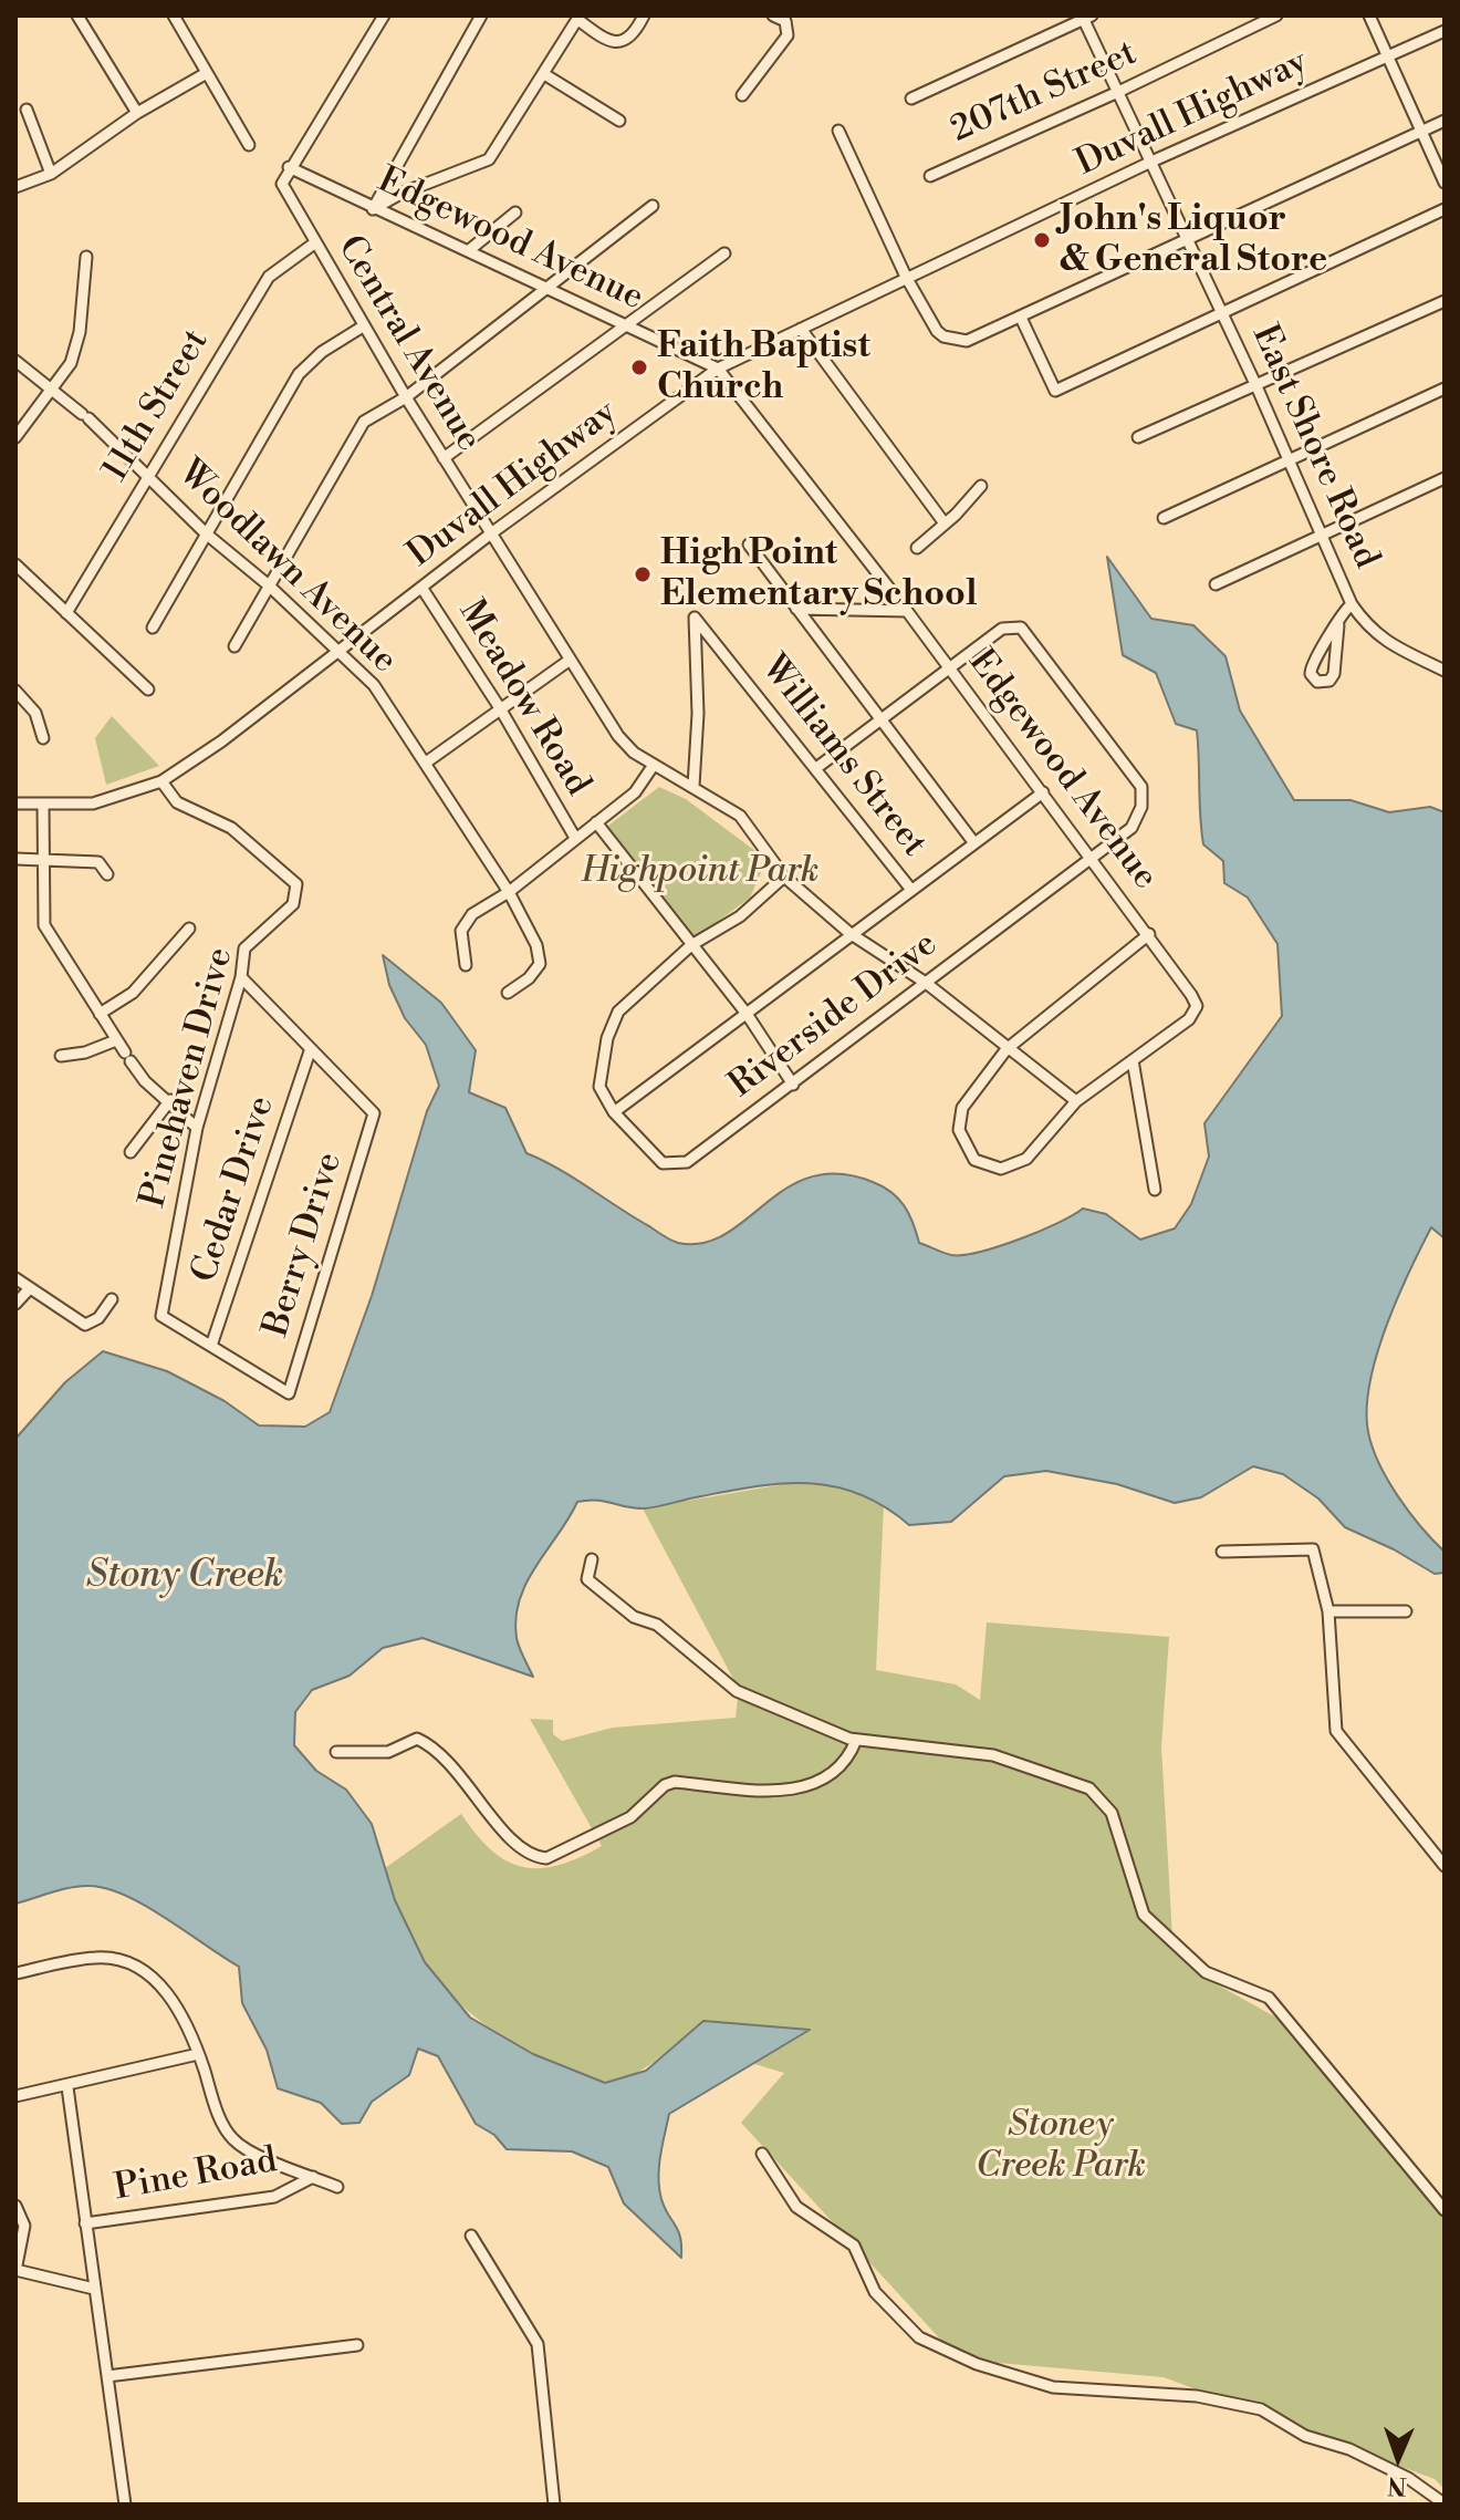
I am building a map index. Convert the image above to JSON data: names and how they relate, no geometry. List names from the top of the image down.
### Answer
{
  "streets": {
    "street": [
      "207th Street",
      "Duvall Highway",
      "Edgewood Avenue",
      "Central Avenue",
      "11th Street",
      "East Shore Road",
      "Woodlawn Avenue",
      "Meadow Road",
      "Williams Street",
      "Riverside Drive",
      "Pinehaven Drive",
      "Cedar Drive",
      "Berry Drive",
      "Pine Road"
    ]
  },
  "crossings": [
    ["207th Street", "East Shore Road"],
    ["Duvall Highway", "Edgewood Avenue"],
    ["Duvall Highway", "Central Avenue"],
    ["Duvall Highway", "East Shore Road"],
    ["Duvall Highway", "Woodlawn Avenue"],
    ["Duvall Highway", "Meadow Road"],
    ["Duvall Highway", "Pinehaven Drive"],
    ["Edgewood Avenue", "Central Avenue"],
    ["Edgewood Avenue", "Riverside Drive"],
    ["Central Avenue", "11th Street"],
    ["Central Avenue", "Williams Street"],
    ["Central Avenue", "Riverside Drive"],
    ["11th Street", "Woodlawn Avenue"],
    ["Pinehaven Drive", "Cedar Drive"],
    ["Pinehaven Drive", "Berry Drive"],
    ["Cedar Drive", "Berry Drive"]
  ],
  "water": ["Stony Creek"],
  "parks": ["Highpoint Park", "Stoney Creek Park"],
  "places": ["John's Liquor & General Store", "Faith Baptist Church", "High Point Elementary School"],
  "north": "bottom"
}
